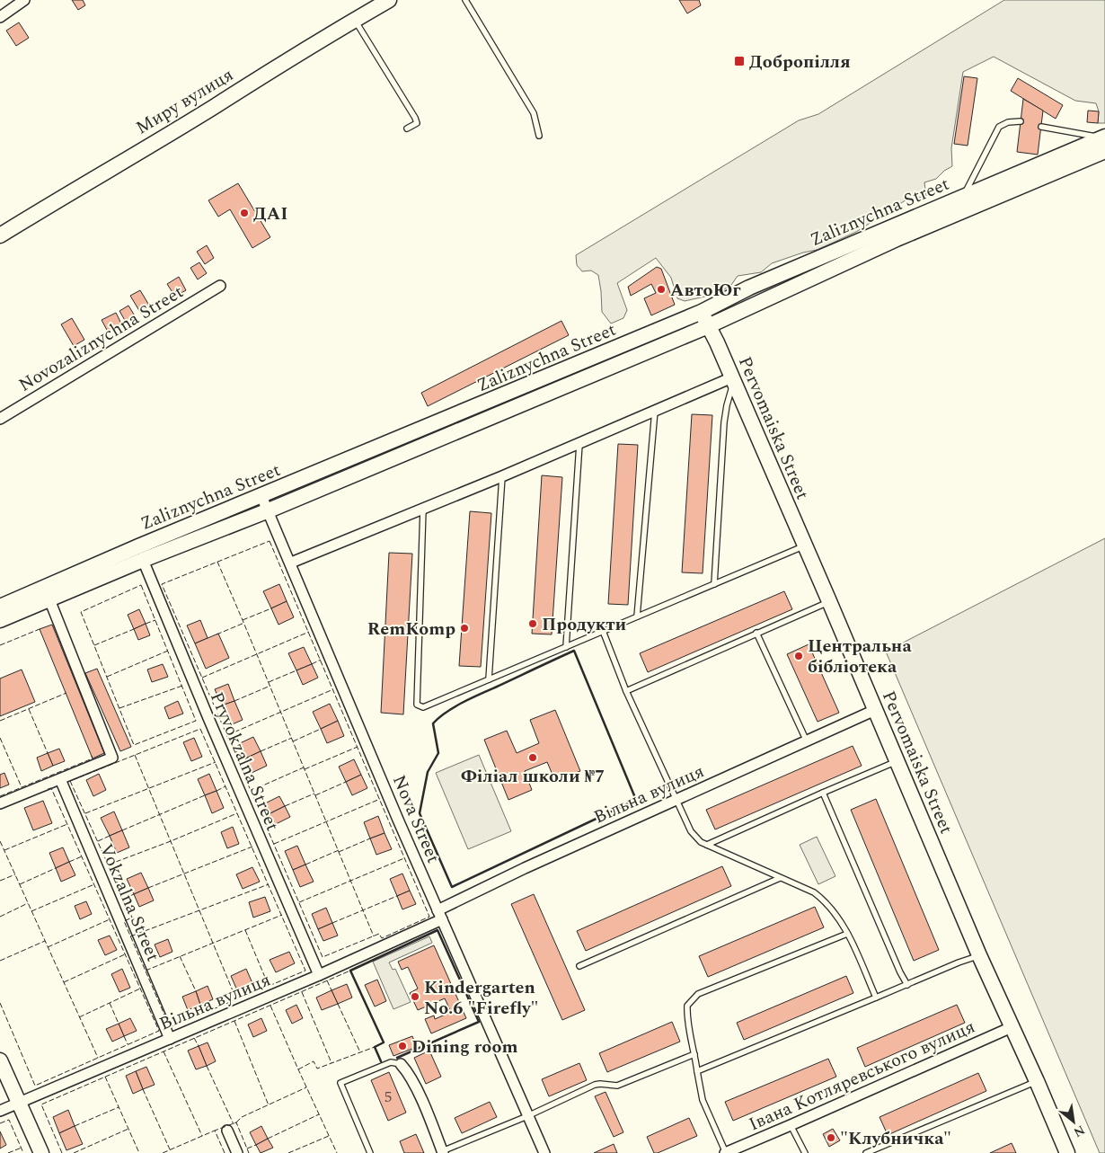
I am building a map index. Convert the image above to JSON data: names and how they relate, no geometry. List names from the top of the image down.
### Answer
{
  "streets": {
    "main road": ["Миру вулиця", "Zaliznychna Street", "Pervomaiska Street"],
    "street": [
      "Novozaliznychna Street",
      "Pryvokzalna Street",
      "Вільна вулиця",
      "Nova Street",
      "Vokzalna Street",
      "Івана Котляревського вулиця"
    ]
  },
  "crossings": [
    ["Zaliznychna Street", "Pervomaiska Street"],
    ["Zaliznychna Street", "Pryvokzalna Street"],
    ["Zaliznychna Street", "Nova Street"],
    ["Pervomaiska Street", "Вільна вулиця"],
    ["Pervomaiska Street", "Івана Котляревського вулиця"],
    ["Pryvokzalna Street", "Вільна вулиця"],
    ["Вільна вулиця", "Nova Street"],
    ["Вільна вулиця", "Vokzalna Street"]
  ],
  "places": {
    "transit": ["Добропілля"],
    "other": [
      "ДАІ",
      "АвтоЮг",
      "Продукти",
      "RemKomp",
      "Центральна бібліотека",
      "Філіал школи №7",
      "Kindergarten No.6 \"Firefly\"",
      "Dining room",
      "\"Клубничка\""
    ]
  },
  "house_numbers": ["5"],
  "north": "bottom right"
}
